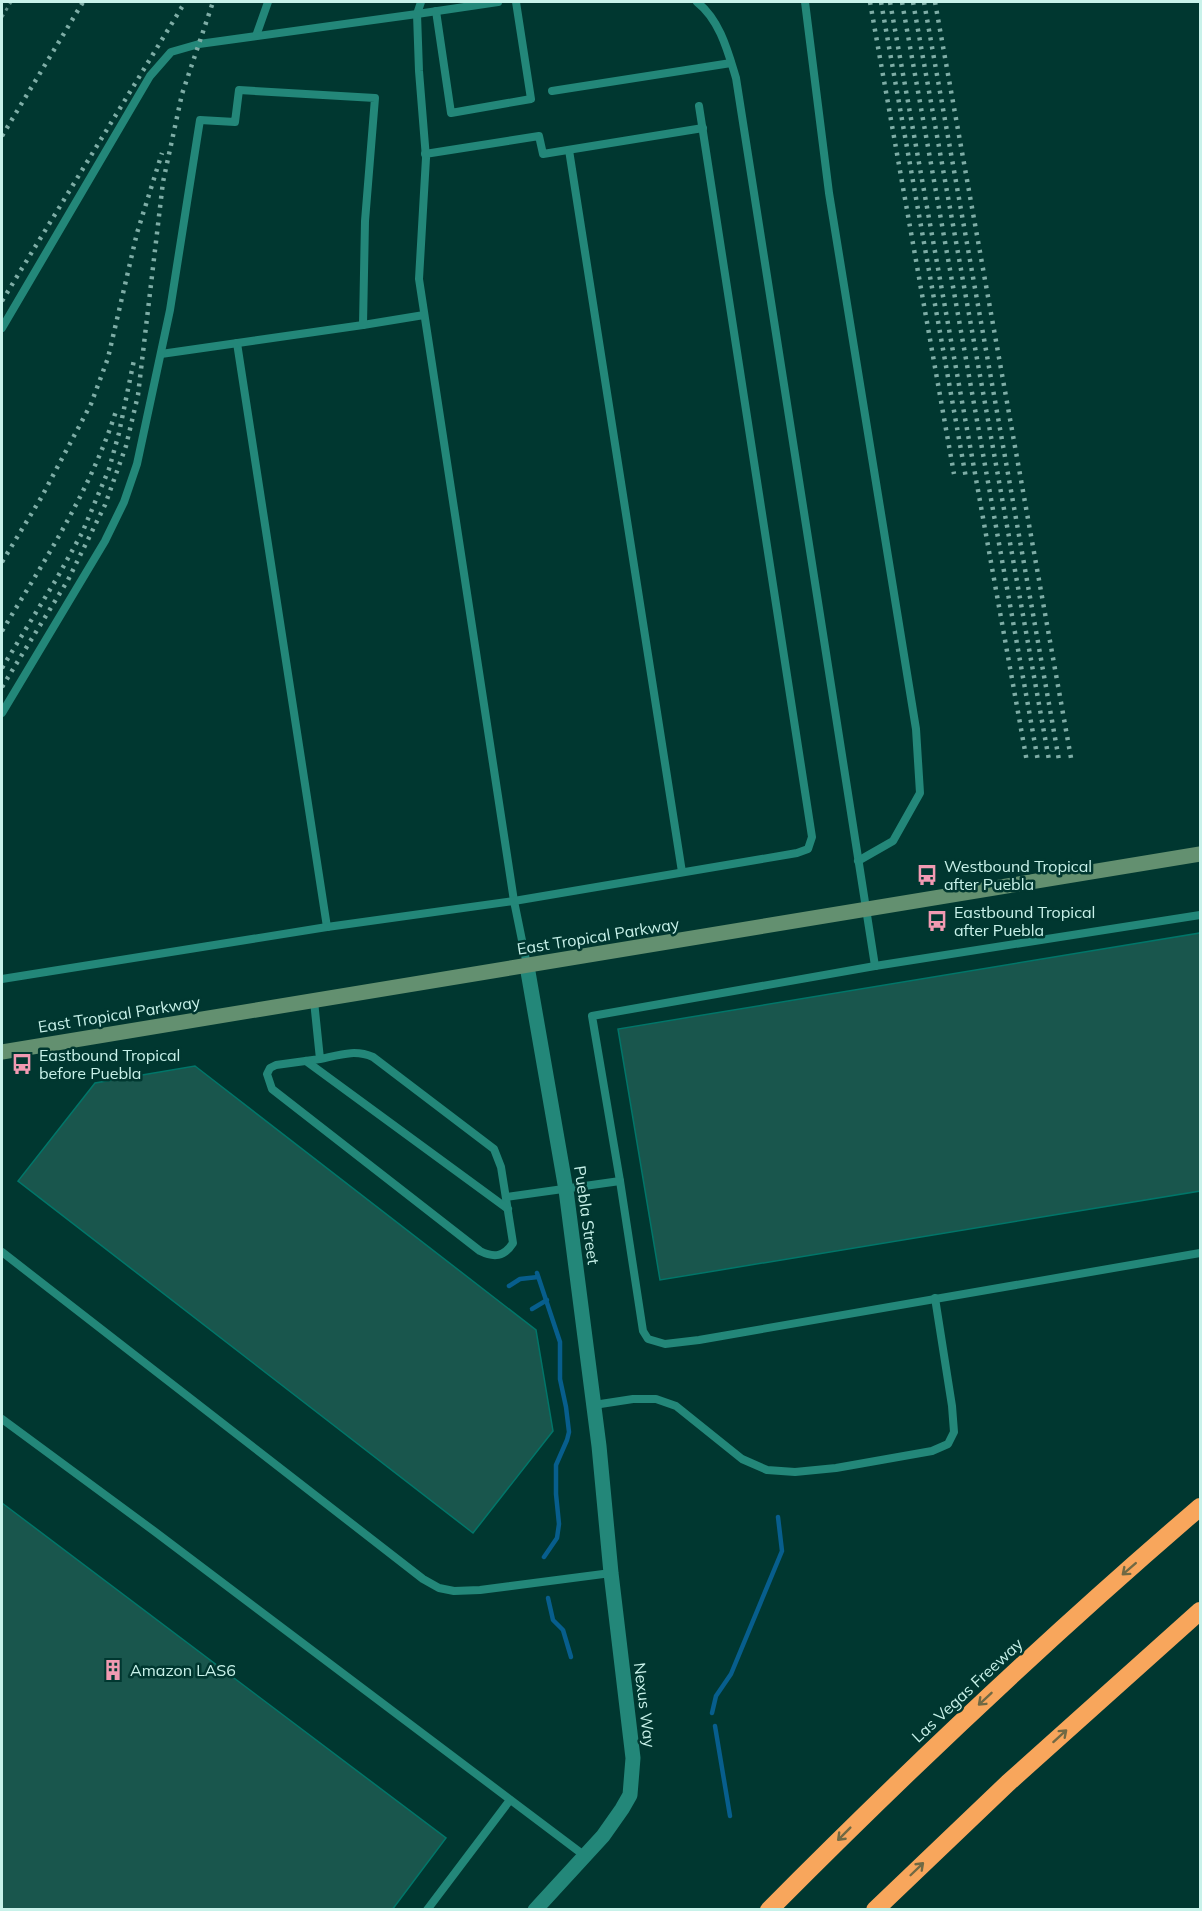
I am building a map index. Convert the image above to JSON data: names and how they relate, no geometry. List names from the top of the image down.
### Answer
{
  "streets": {
    "highway": ["Las Vegas Freeway"],
    "street": ["East Tropical Parkway", "Puebla Street", "Nexus Way"]
  },
  "crossings": [
    ["East Tropical Parkway", "Puebla Street"],
    ["Puebla Street", "Nexus Way"]
  ],
  "places": {
    "bus stop": ["Westbound Tropical after Puebla", "Eastbound Tropical after Puebla", "Eastbound Tropical before Puebla"],
    "building": ["Amazon LAS6"]
  }
}
